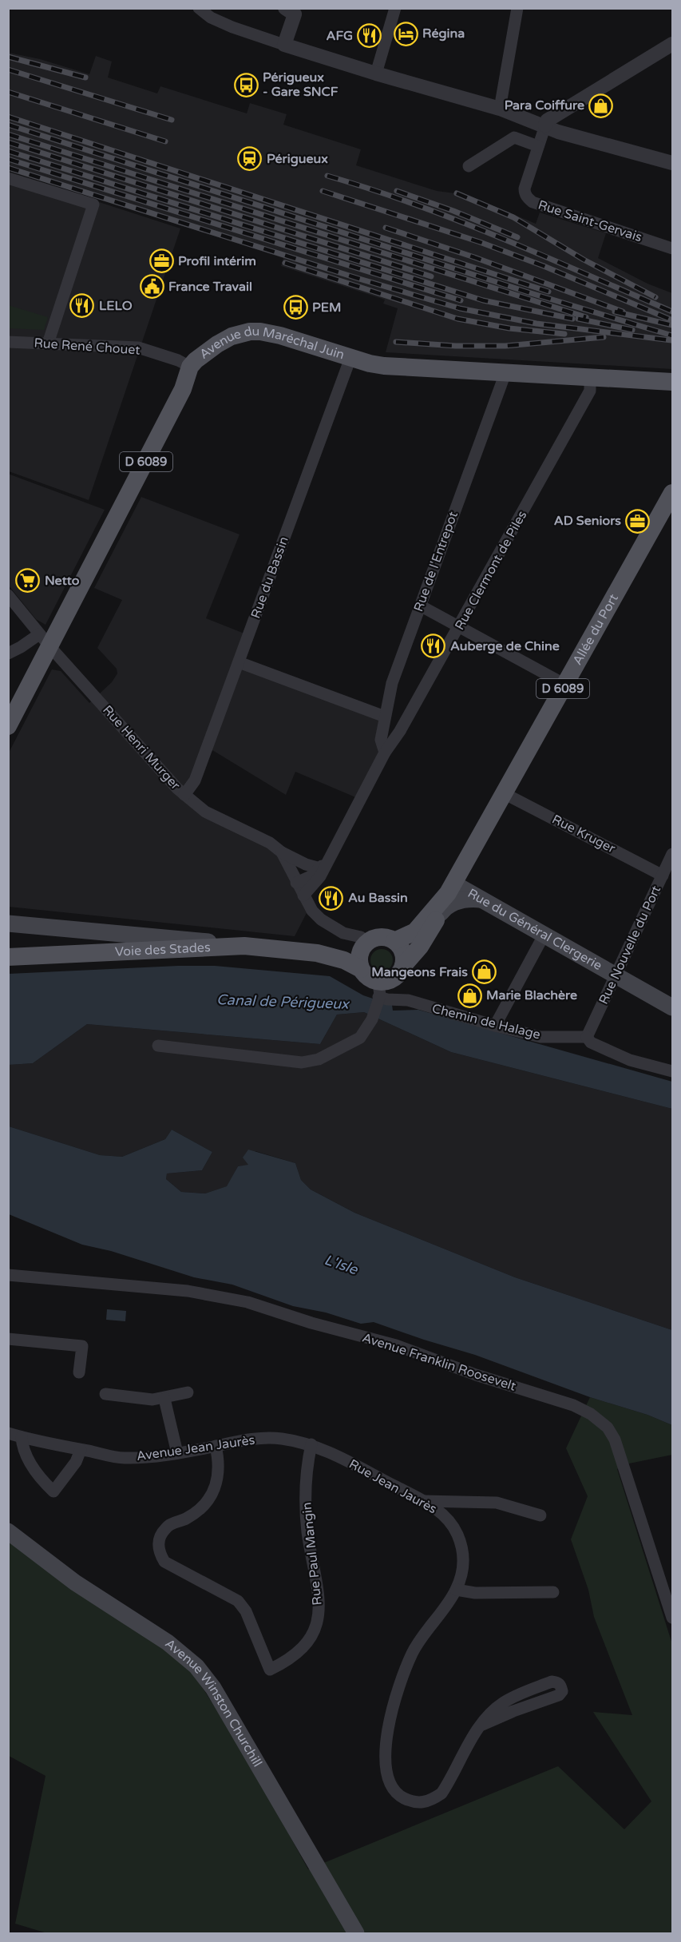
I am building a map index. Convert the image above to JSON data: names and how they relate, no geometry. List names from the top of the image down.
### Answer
{
  "streets": {
    "main road": [
      "Avenue du Maréchal Juin",
      "D 6089",
      "Allée du Port",
      "Rue du Général Clergerie",
      "Voie des Stades",
      "Avenue Winston Churchill"
    ],
    "street": [
      "Rue Saint-Gervais",
      "Rue René Chouet",
      "Rue de l'Entrepot",
      "Rue Clermont de Piles",
      "Rue du Bassin",
      "Rue Henri Murger",
      "Rue Kruger",
      "Rue Nouvelle du Port",
      "Chemin de Halage",
      "Avenue Franklin Roosevelt",
      "Avenue Jean Jaurès",
      "Rue Jean Jaurès",
      "Rue Paul Mangin"
    ]
  },
  "crossings": [
    ["Rue René Chouet", "Avenue du Maréchal Juin"],
    ["Avenue du Maréchal Juin", "Rue de l'Entrepot"],
    ["Avenue du Maréchal Juin", "Rue Clermont de Piles"],
    ["Avenue du Maréchal Juin", "Rue du Bassin"],
    ["Avenue du Maréchal Juin", "Rue Henri Murger"],
    ["Rue de l'Entrepot", "Rue Clermont de Piles"],
    ["Rue Clermont de Piles", "Rue Henri Murger"],
    ["Rue du Bassin", "Rue Henri Murger"],
    ["Allée du Port", "Rue Henri Murger"],
    ["Allée du Port", "Rue Kruger"],
    ["Allée du Port", "Rue du Général Clergerie"],
    ["Allée du Port", "Voie des Stades"],
    ["Allée du Port", "Chemin de Halage"],
    ["Rue Henri Murger", "Voie des Stades"],
    ["Rue Henri Murger", "Chemin de Halage"],
    ["Rue Kruger", "Rue Nouvelle du Port"],
    ["Rue du Général Clergerie", "Rue Nouvelle du Port"],
    ["Rue Nouvelle du Port", "Chemin de Halage"],
    ["Voie des Stades", "Chemin de Halage"],
    ["Avenue Jean Jaurès", "Rue Jean Jaurès"],
    ["Avenue Jean Jaurès", "Rue Paul Mangin"],
    ["Rue Jean Jaurès", "Rue Paul Mangin"]
  ],
  "water": ["Canal de Périgueux", "L'Isle"],
  "places": {
    "hotel": ["Régina"],
    "restaurant": [
      "AFG",
      "LELO",
      "Auberge de Chine",
      "Au Bassin"
    ],
    "bus stop": ["Périgueux - Gare SNCF", "PEM"],
    "shop": ["Para Coiffure", "Mangeons Frais", "Marie Blachère"],
    "station": ["Périgueux"],
    "office": ["Profil intérim", "AD Seniors"],
    "public building": ["France Travail"],
    "supermarket": ["Netto"]
  }
}
